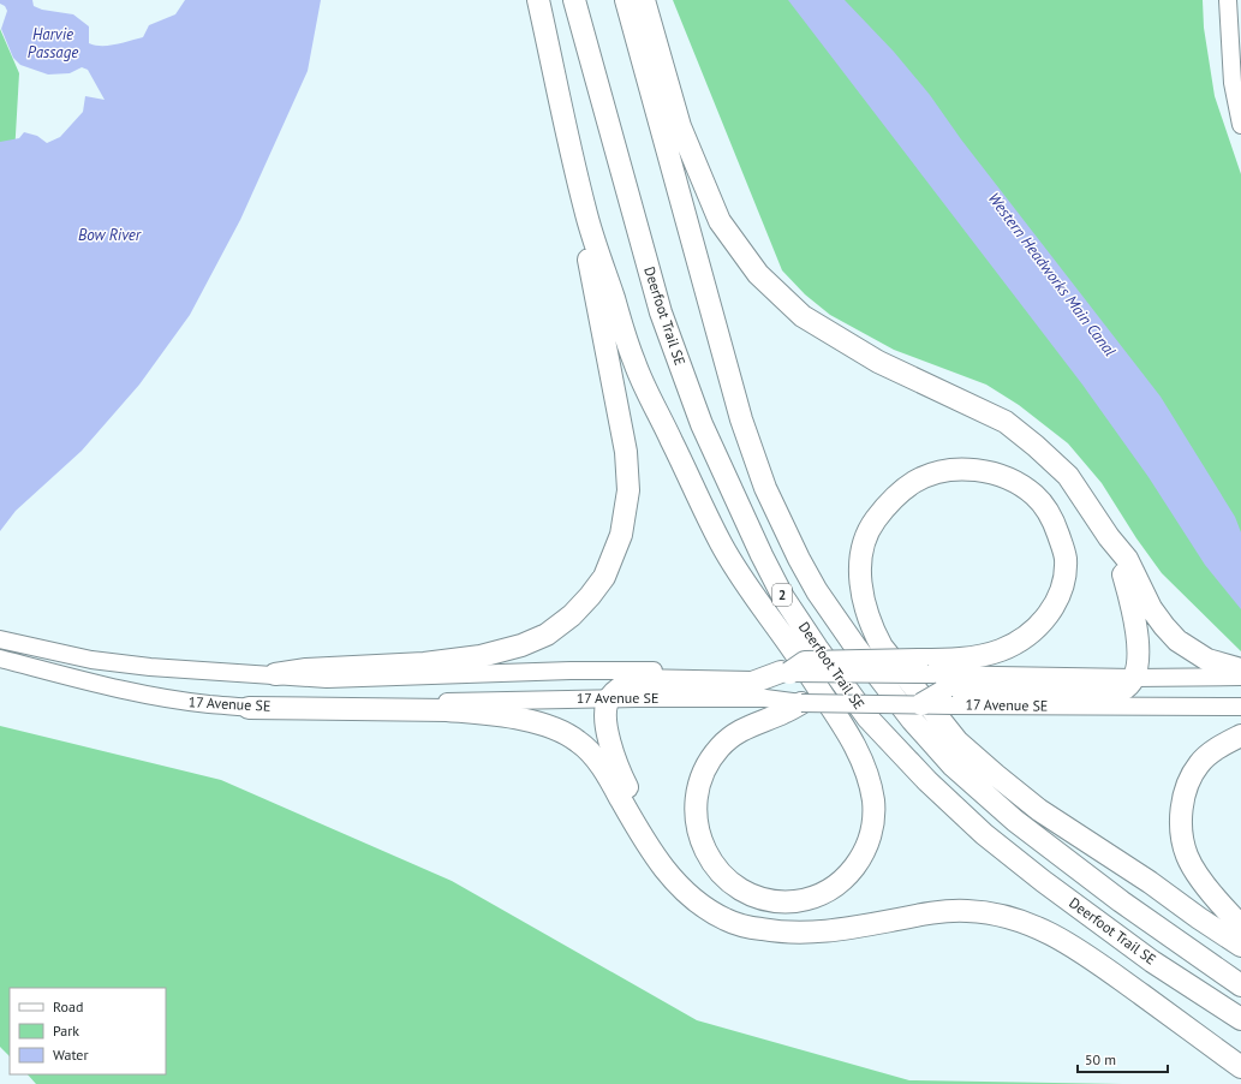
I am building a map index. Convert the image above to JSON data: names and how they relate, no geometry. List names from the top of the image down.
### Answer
{
  "streets": {
    "highway": ["Deerfoot Trail SE", "2"],
    "main road": ["17 Avenue SE"]
  },
  "water": ["Harvie Passage", "Bow River", "Western Headworks Main Canal"],
  "legend": ["Road", "Park", "Water"],
  "scale_bar": "50 m"
}
